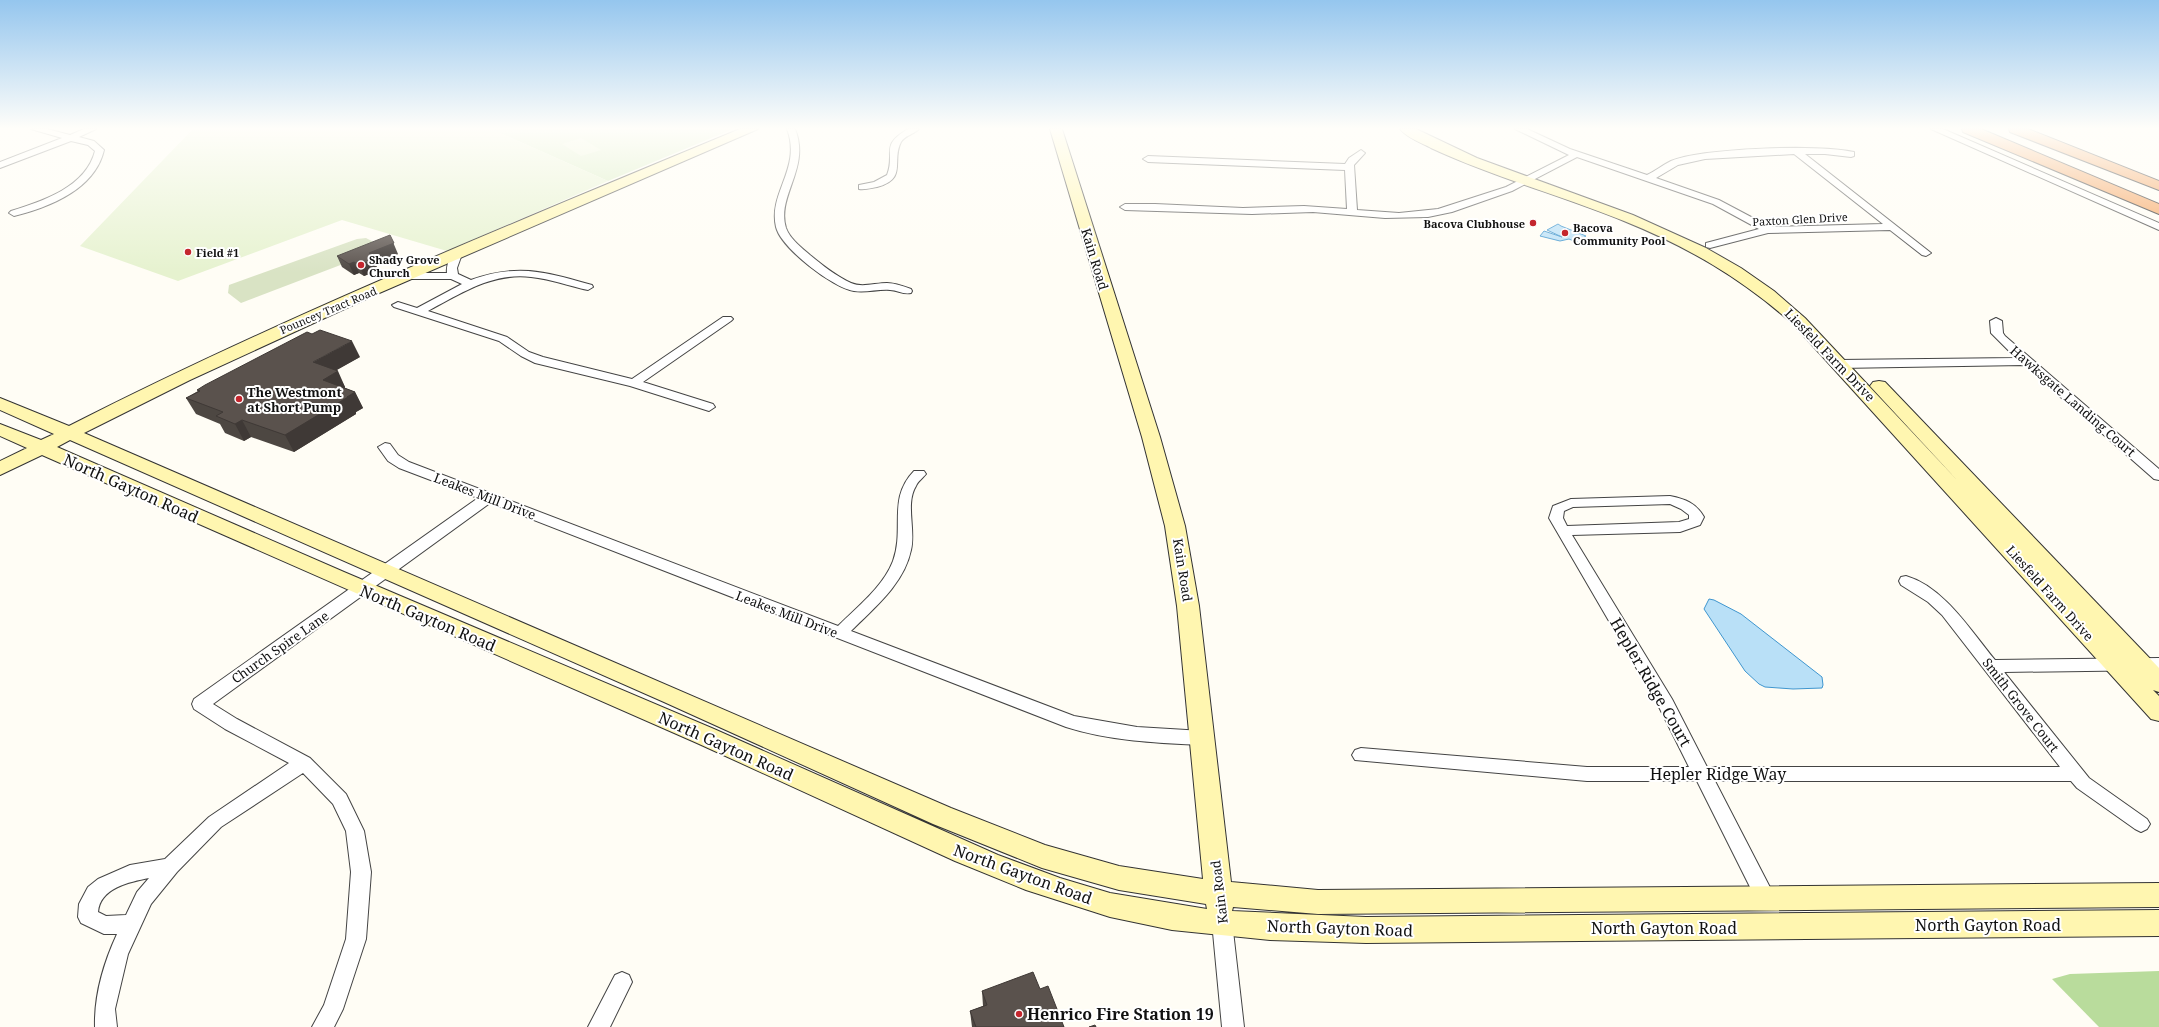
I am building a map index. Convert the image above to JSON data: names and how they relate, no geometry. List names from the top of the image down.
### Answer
{
  "streets": {
    "main road": [
      "Kain Road",
      "Pouncey Tract Road",
      "Liesfeld Farm Drive",
      "North Gayton Road"
    ],
    "street": [
      "Paxton Glen Drive",
      "Hawksgate Landing Court",
      "Leakes Mill Drive",
      "Church Spire Lane",
      "Hepler Ridge Court",
      "Smith Grove Court",
      "Hepler Ridge Way"
    ]
  },
  "crossings": [
    ["Paxton Glen Drive", "Liesfeld Farm Drive"],
    ["Kain Road", "North Gayton Road"],
    ["Kain Road", "Leakes Mill Drive"],
    ["Pouncey Tract Road", "North Gayton Road"],
    ["North Gayton Road", "Church Spire Lane"],
    ["North Gayton Road", "Hepler Ridge Court"],
    ["Leakes Mill Drive", "Church Spire Lane"],
    ["Hepler Ridge Court", "Hepler Ridge Way"],
    ["Smith Grove Court", "Hepler Ridge Way"]
  ],
  "places": [
    "Bacova Clubhouse",
    "Bacova Community Pool",
    "Field #1",
    "Shady Grove Church",
    "The Westmont at Short Pump",
    "Henrico Fire Station 19"
  ]
}
